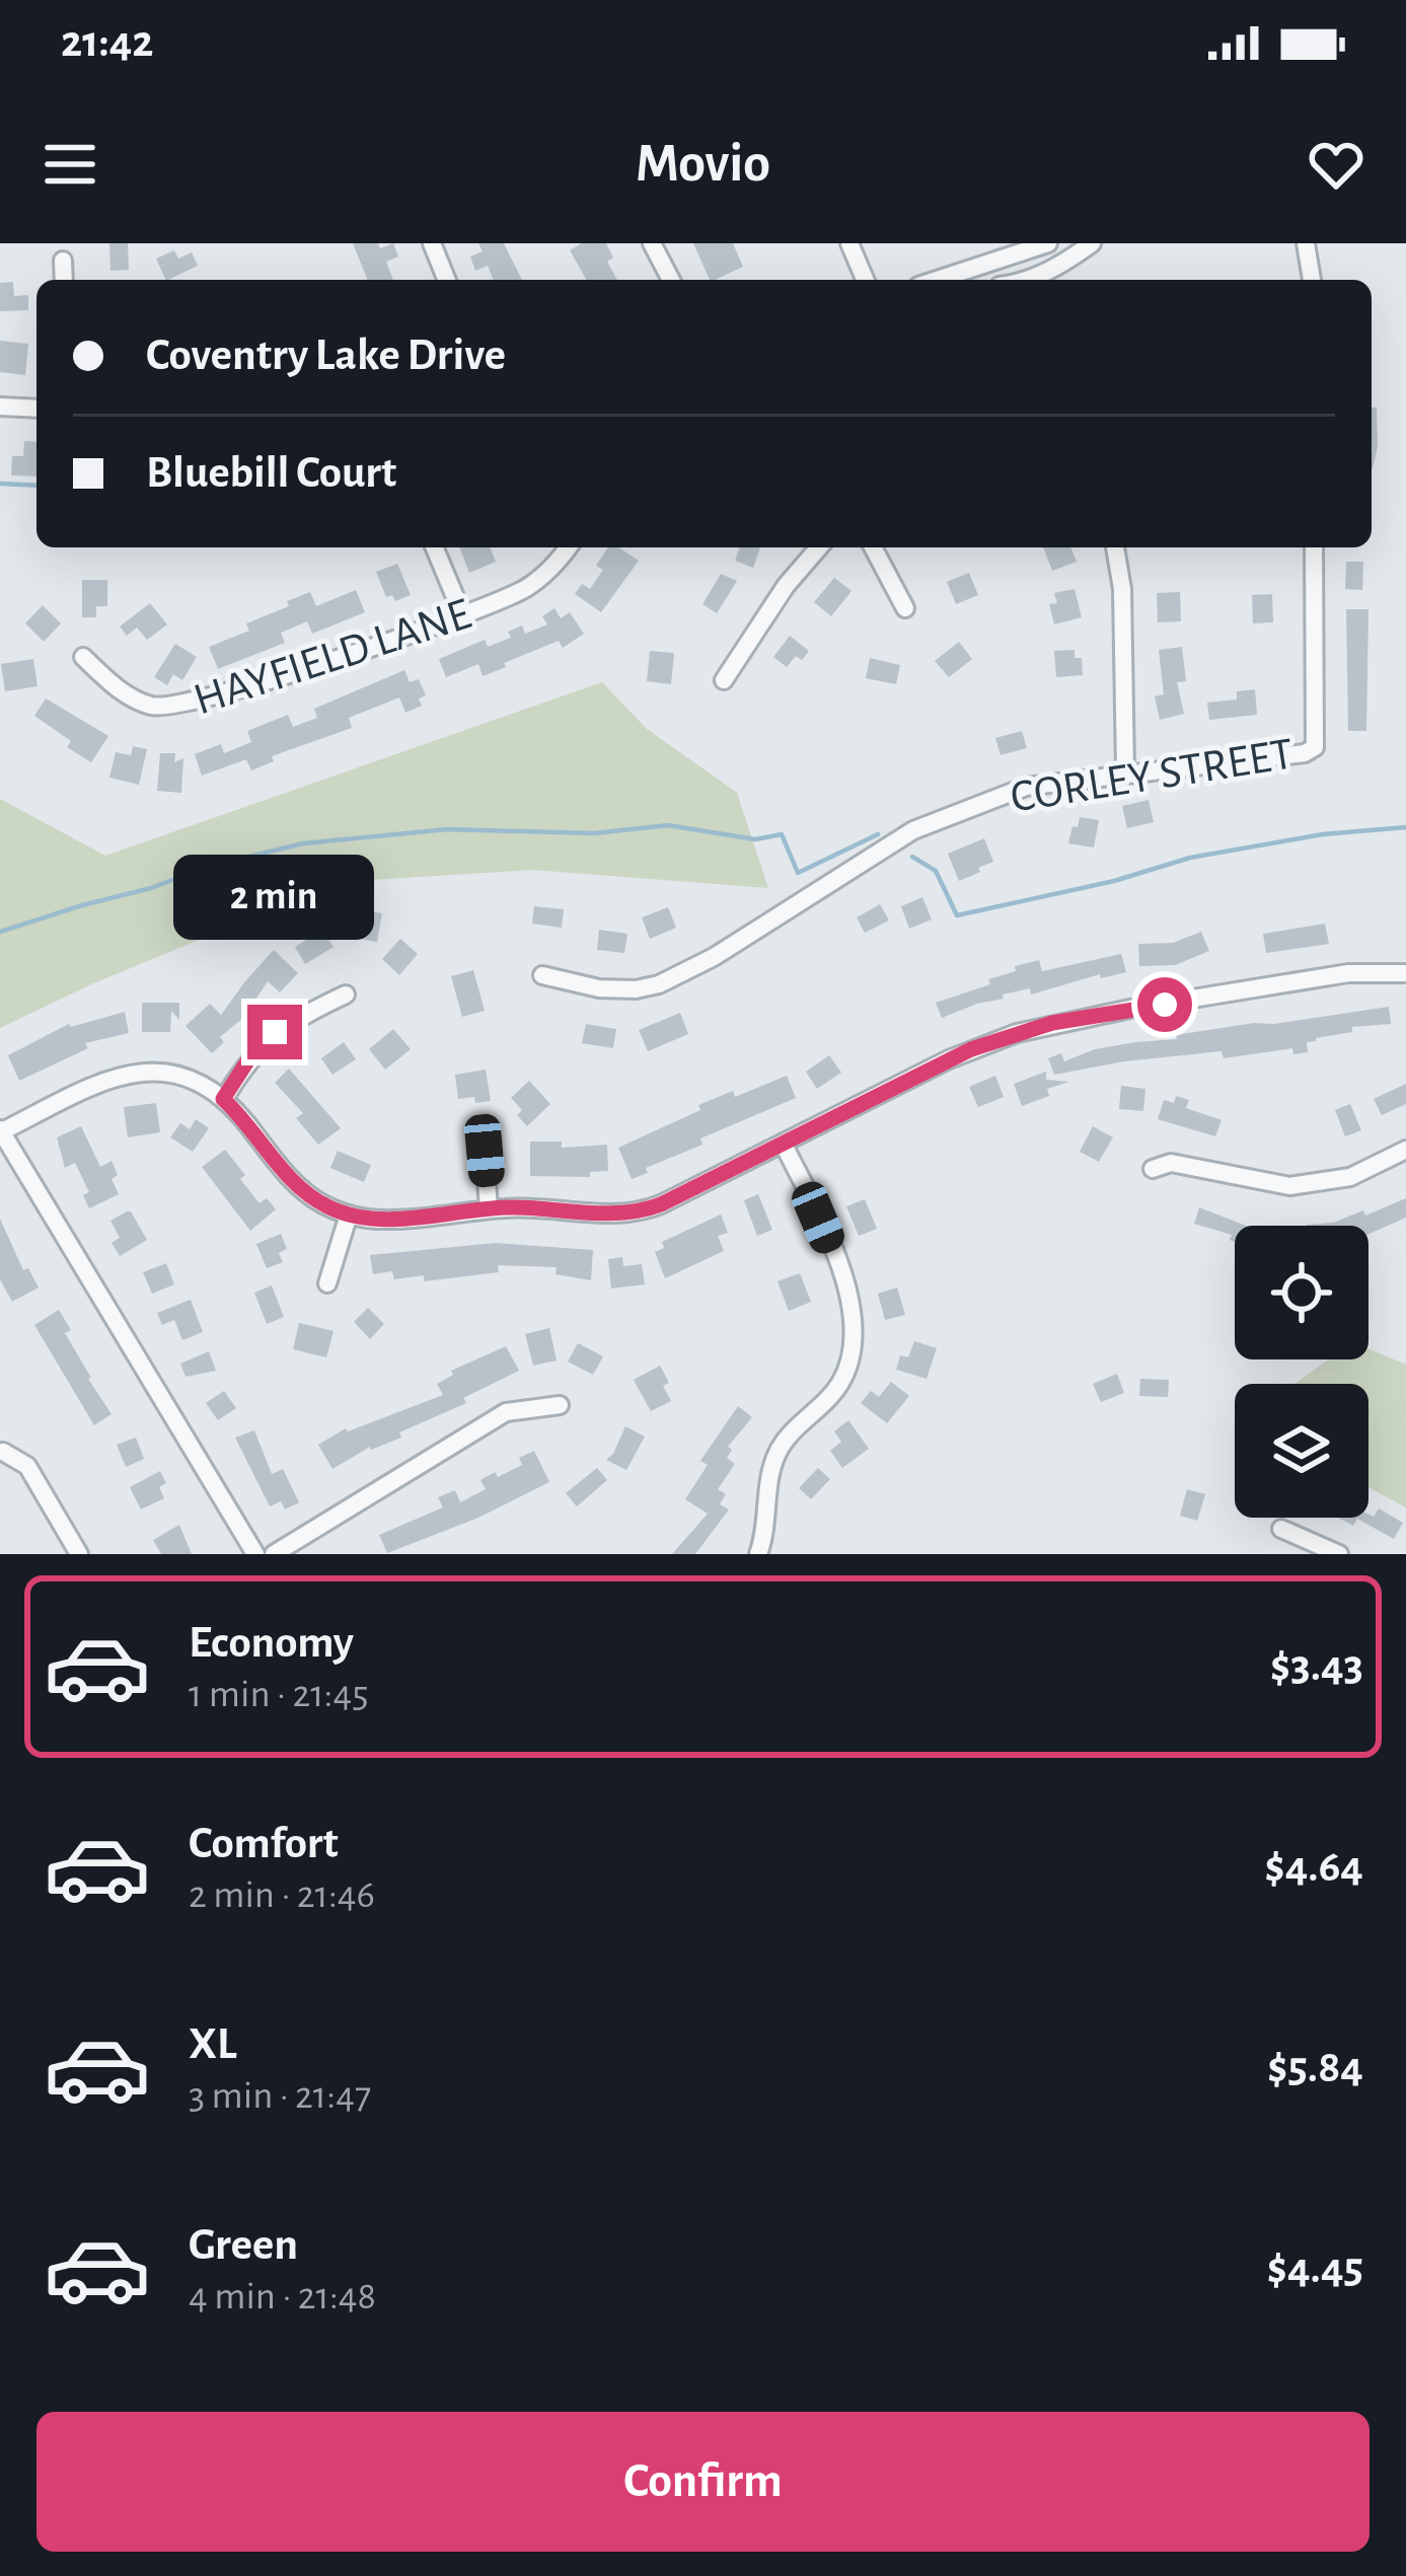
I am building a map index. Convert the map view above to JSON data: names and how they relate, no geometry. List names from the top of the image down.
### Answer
{
  "streets": {
    "street": ["HAYFIELD LANE", "CORLEY STREET"]
  },
  "page": {
    "status": "21:42",
    "header": "Movio",
    "banner": ["Coventry Lake Drive", "Bluebill Court"],
    "bubble": "2 min",
    "list": [
      {
        "name": "Economy",
        "note": "1 min · 21:45",
        "value": "$3.43"
      },
      {
        "name": "Comfort",
        "note": "2 min · 21:46",
        "value": "$4.64"
      },
      {
        "name": "XL",
        "note": "3 min · 21:47",
        "value": "$5.84"
      },
      {
        "name": "Green",
        "note": "4 min · 21:48",
        "value": "$4.45"
      }
    ],
    "buttons": "Confirm"
  }
}
